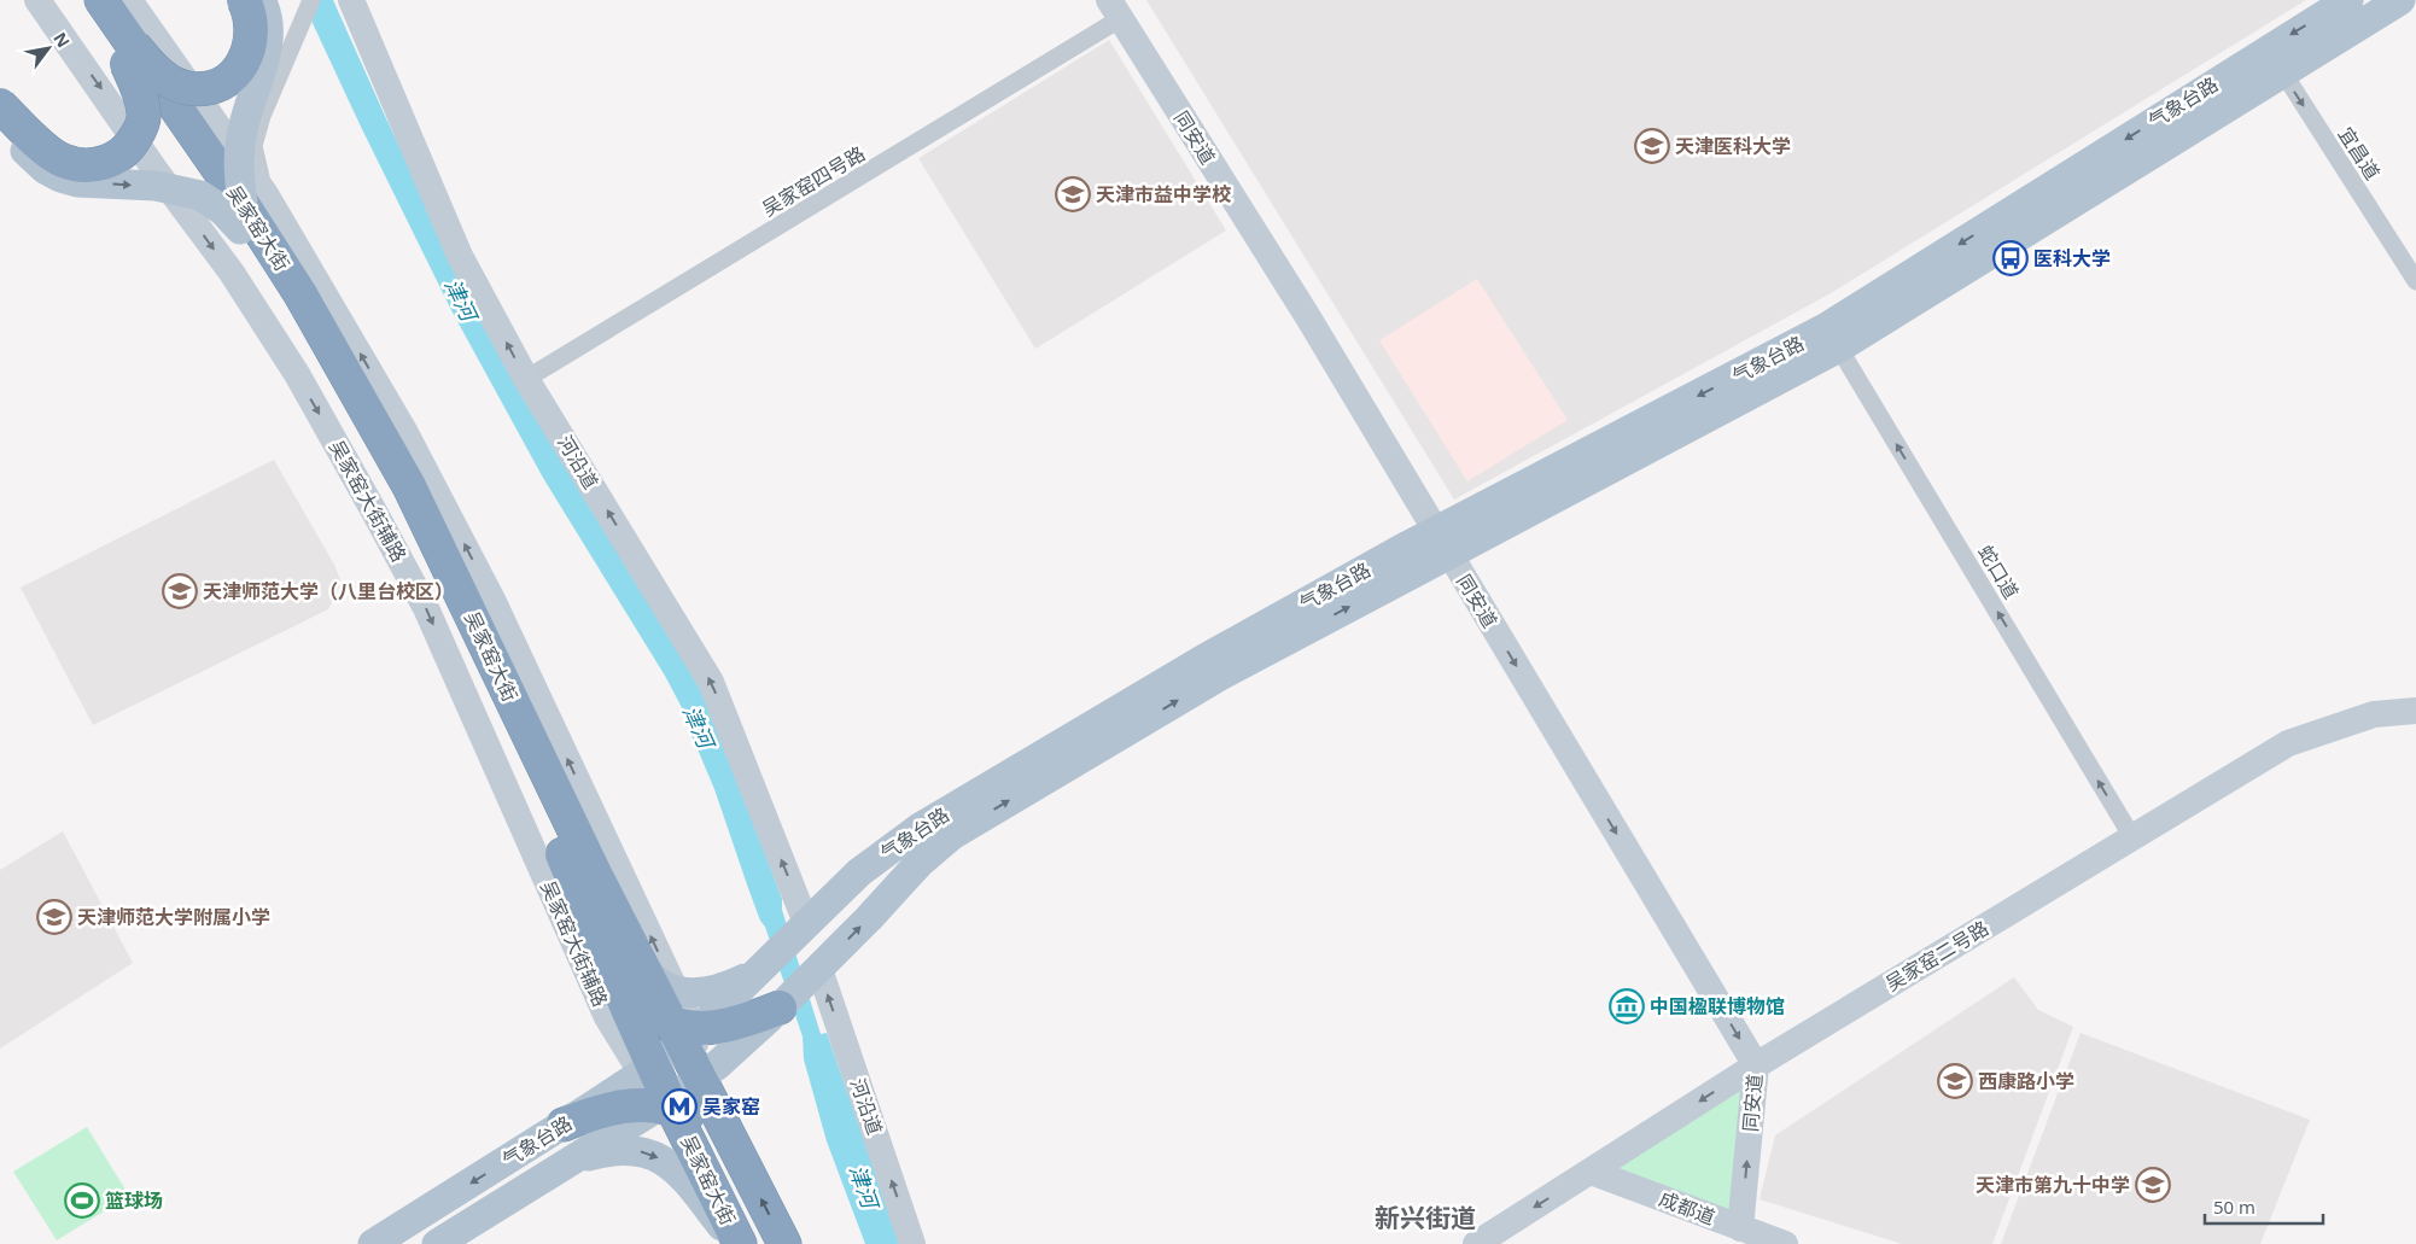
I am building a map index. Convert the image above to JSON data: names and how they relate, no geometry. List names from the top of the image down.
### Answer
{
  "streets": {
    "highway": ["吴家窑大街"],
    "main road": ["气象台路"],
    "street": [
      "同安道",
      "宜昌道",
      "吴家窑四号路",
      "河沿道",
      "吴家窑大街辅路",
      "蛇口道",
      "吴家窑二号路",
      "成都道"
    ]
  },
  "crossings": [
    ["气象台路", "同安道"],
    ["气象台路", "宜昌道"],
    ["气象台路", "吴家窑大街"],
    ["气象台路", "河沿道"],
    ["气象台路", "吴家窑大街辅路"],
    ["气象台路", "蛇口道"],
    ["同安道", "吴家窑四号路"],
    ["同安道", "吴家窑二号路"],
    ["同安道", "成都道"],
    ["吴家窑四号路", "河沿道"],
    ["吴家窑大街", "吴家窑大街辅路"],
    ["蛇口道", "吴家窑二号路"],
    ["吴家窑二号路", "成都道"]
  ],
  "one_way": ["宜昌道", "蛇口道"],
  "districts": ["新兴街道"],
  "water": ["津河"],
  "places": {
    "school or university": [
      "天津医科大学",
      "天津市益中学校",
      "天津师范大学（八里台校区）",
      "天津师范大学附属小学",
      "西康路小学",
      "天津市第九十中学"
    ],
    "bus stop": ["医科大学"],
    "museum": ["中国楹联博物馆"],
    "metro station": ["吴家窑"],
    "sports": ["篮球场"]
  },
  "scale_bar": "50 m",
  "north": "top right"
}
